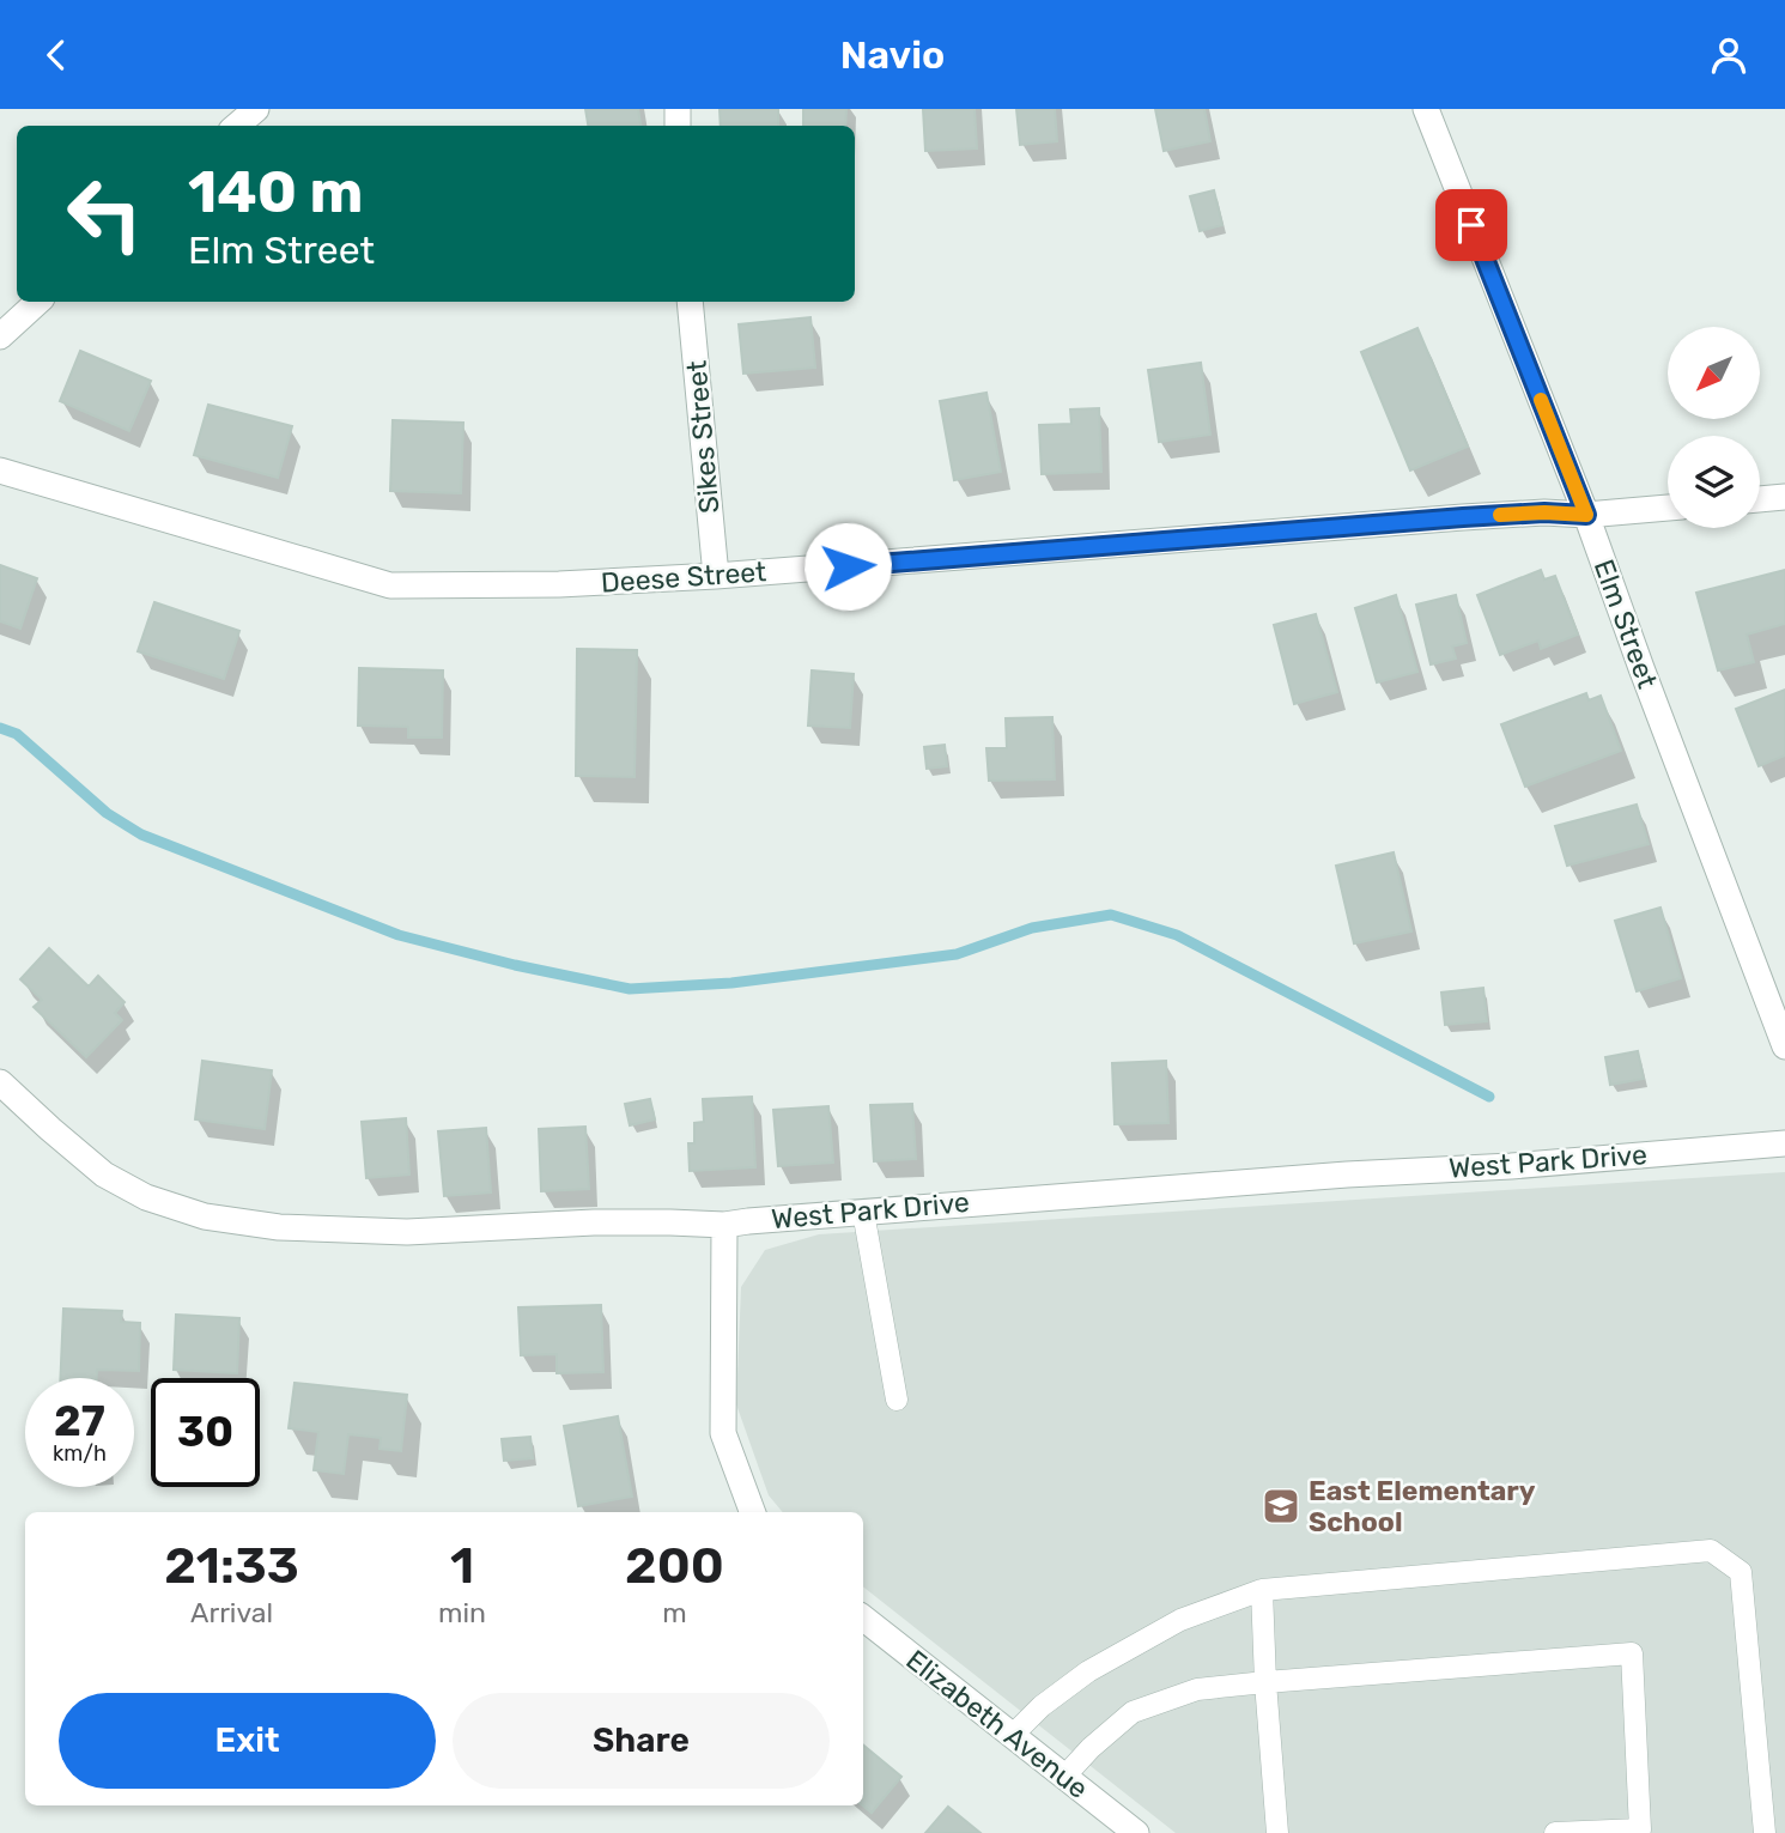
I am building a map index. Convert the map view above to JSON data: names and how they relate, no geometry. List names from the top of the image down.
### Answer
{
  "streets": {
    "street": [
      "Sikes Street",
      "Deese Street",
      "Elm Street",
      "West Park Drive",
      "Elizabeth Avenue"
    ]
  },
  "crossings": [
    ["Sikes Street", "Deese Street"],
    ["Deese Street", "Elm Street"]
  ],
  "places": {
    "school or university": ["East Elementary School"]
  },
  "north": "bottom left",
  "page": {
    "header": "Navio",
    "turn": ["140 m", "Elm Street"],
    "speed": "27 km/h",
    "limit": "30",
    "eta": [
      "21:33",
      "Arrival",
      "1",
      "min",
      "200",
      "m"
    ],
    "buttons": ["Exit", "Share"]
  }
}
